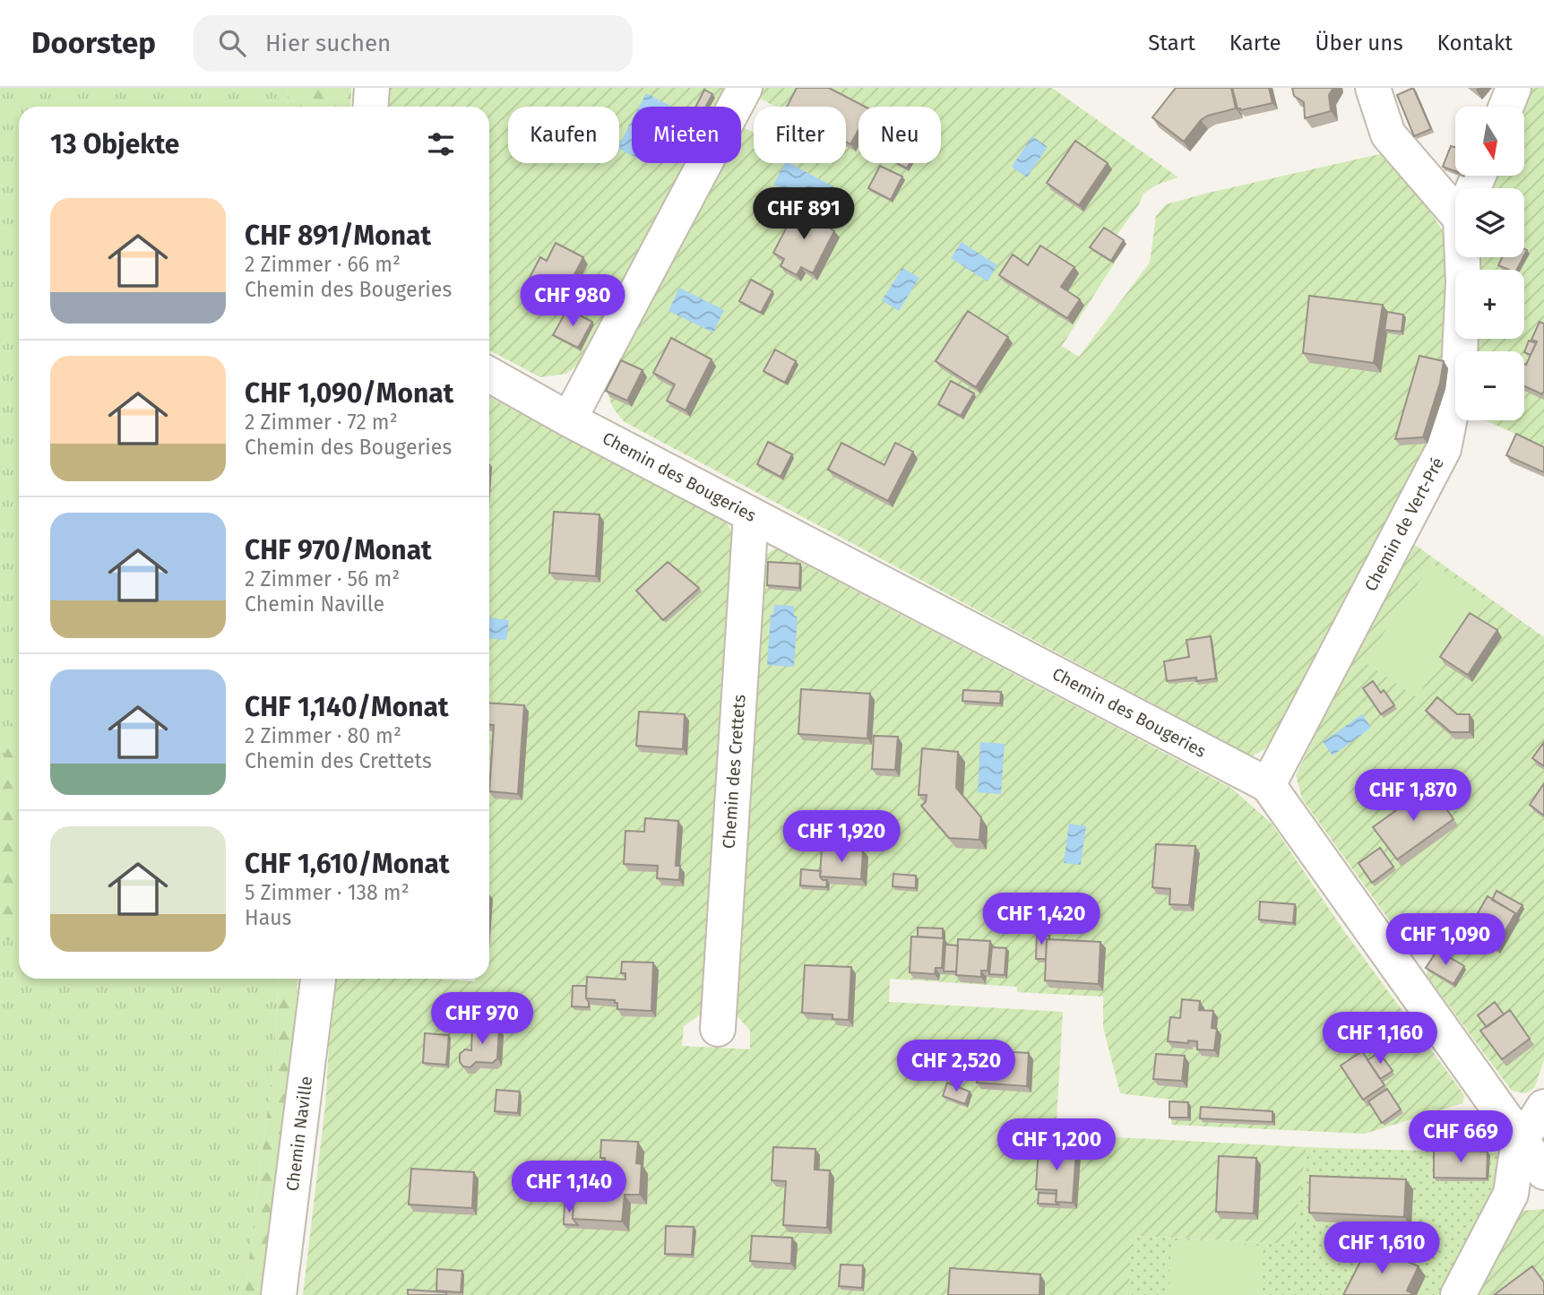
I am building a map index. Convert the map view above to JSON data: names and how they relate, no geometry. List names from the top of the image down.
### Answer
{
  "streets": {
    "street": [
      "Chemin des Bougeries",
      "Chemin de Vert-Pré",
      "Chemin des Crettets",
      "Chemin Naville"
    ]
  },
  "crossings": [
    ["Chemin des Bougeries", "Chemin de Vert-Pré"],
    ["Chemin des Bougeries", "Chemin des Crettets"]
  ],
  "north": "bottom",
  "page": {
    "header": "Doorstep",
    "search": "Hier suchen",
    "nav": [
      "Start",
      "Karte",
      "Über uns",
      "Kontakt"
    ],
    "map_buttons": ["+", "−"],
    "chip": [
      "Kaufen",
      "Mieten",
      "Filter",
      "Neu"
    ],
    "heading": "13 Objekte",
    "list": [
      {
        "name": "CHF 891/Monat",
        "note": "2 Zimmer · 66 m² · Chemin des Bougeries"
      },
      {
        "name": "CHF 1,090/Monat",
        "note": "2 Zimmer · 72 m² · Chemin des Bougeries"
      },
      {
        "name": "CHF 970/Monat",
        "note": "2 Zimmer · 56 m² · Chemin Naville"
      },
      {
        "name": "CHF 1,140/Monat",
        "note": "2 Zimmer · 80 m² · Chemin des Crettets"
      },
      {
        "name": "CHF 1,610/Monat",
        "note": "5 Zimmer · 138 m² · Haus"
      }
    ],
    "price": [
      "CHF 891",
      "CHF 980",
      "CHF 1,870",
      "CHF 1,920",
      "CHF 1,420",
      "CHF 1,090",
      "CHF 970",
      "CHF 1,160",
      "CHF 2,520",
      "CHF 669",
      "CHF 1,200",
      "CHF 1,140",
      "CHF 1,610"
    ]
  }
}
